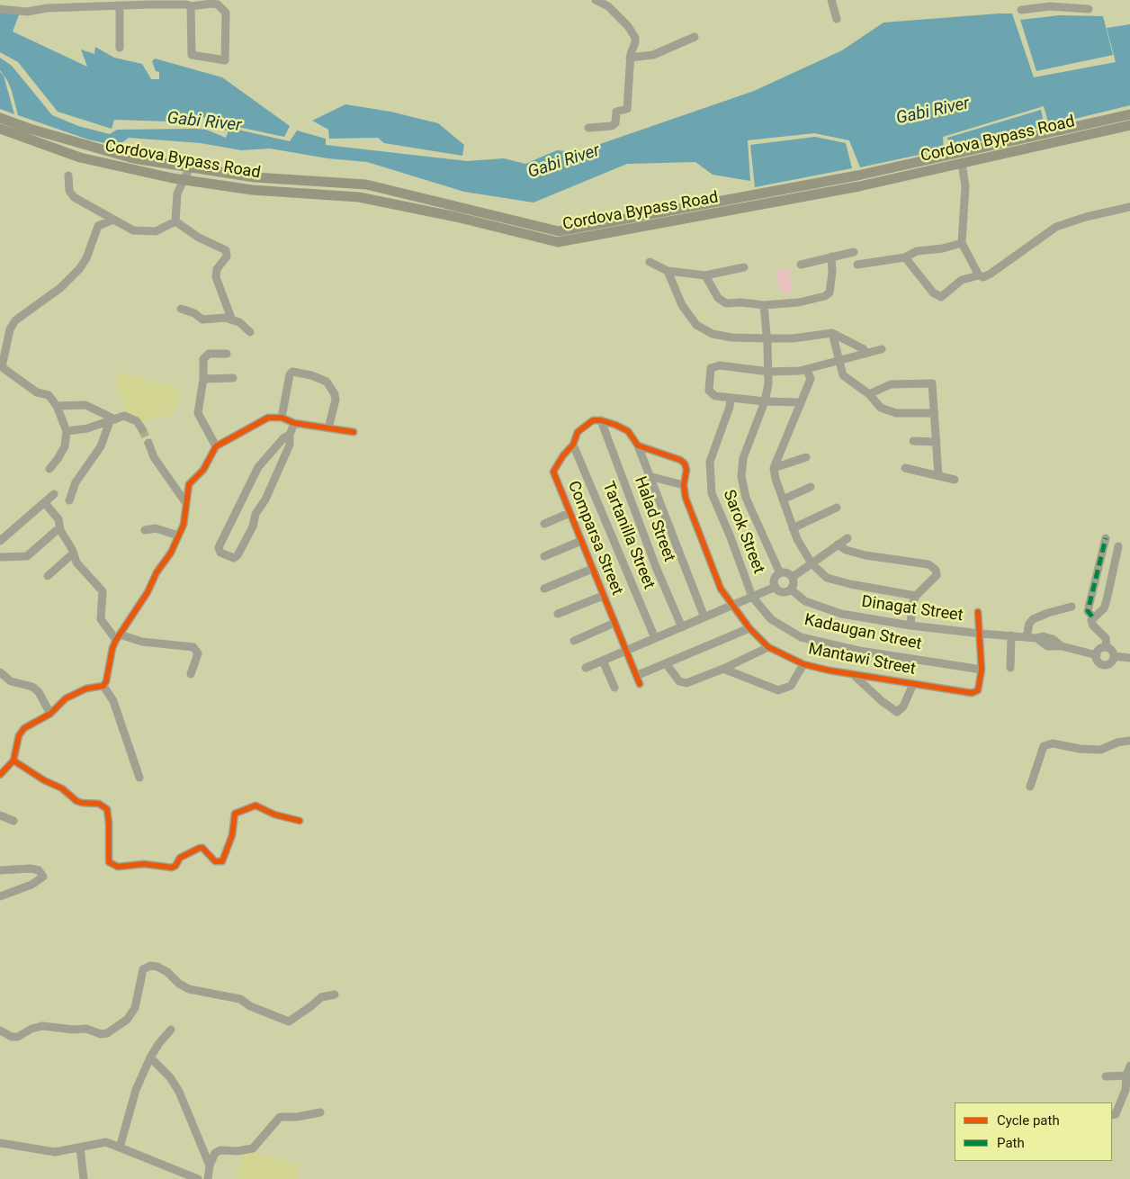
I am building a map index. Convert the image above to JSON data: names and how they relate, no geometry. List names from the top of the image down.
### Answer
{
  "streets": {
    "main road": ["Cordova Bypass Road"],
    "street": [
      "Halad Street",
      "Sarok Street",
      "Tartanilla Street",
      "Comparsa Street",
      "Dinagat Street",
      "Kadaugan Street",
      "Mantawi Street"
    ]
  },
  "crossings": [
    ["Halad Street", "Comparsa Street"],
    ["Sarok Street", "Kadaugan Street"],
    ["Tartanilla Street", "Comparsa Street"],
    ["Dinagat Street", "Mantawi Street"],
    ["Kadaugan Street", "Mantawi Street"]
  ],
  "water": ["Gabi River"],
  "legend": ["Cycle path", "Path"]
}
